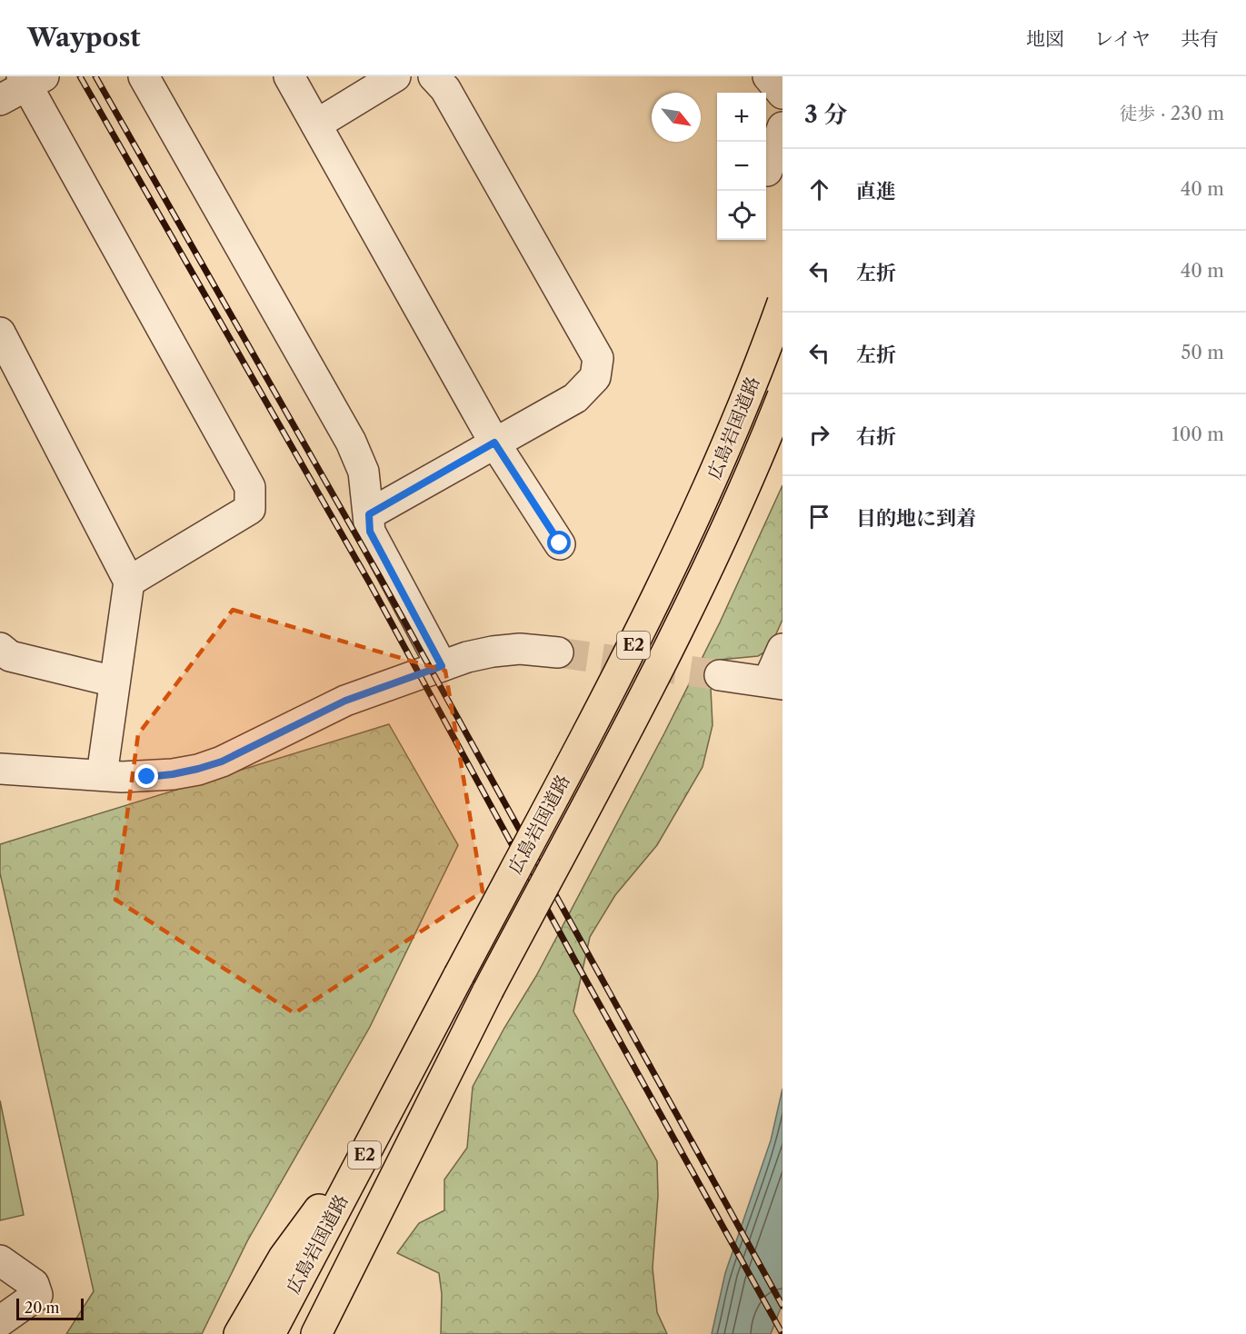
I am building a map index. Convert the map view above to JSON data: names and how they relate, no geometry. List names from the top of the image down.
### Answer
{
  "streets": {
    "highway": ["広島岩国道路", "E2"]
  },
  "scale_bar": "20 m",
  "north": "bottom right",
  "page": {
    "header": "Waypost",
    "nav": ["地図", "レイヤ", "共有"],
    "heading": ["3 分", "徒歩 · 230 m"],
    "map_buttons": ["+", "−"],
    "list": [
      ["直進", "40 m"],
      ["左折", "40 m"],
      ["左折", "50 m"],
      ["右折", "100 m"],
      "目的地に到着"
    ],
    "scale": "20 m"
  }
}
